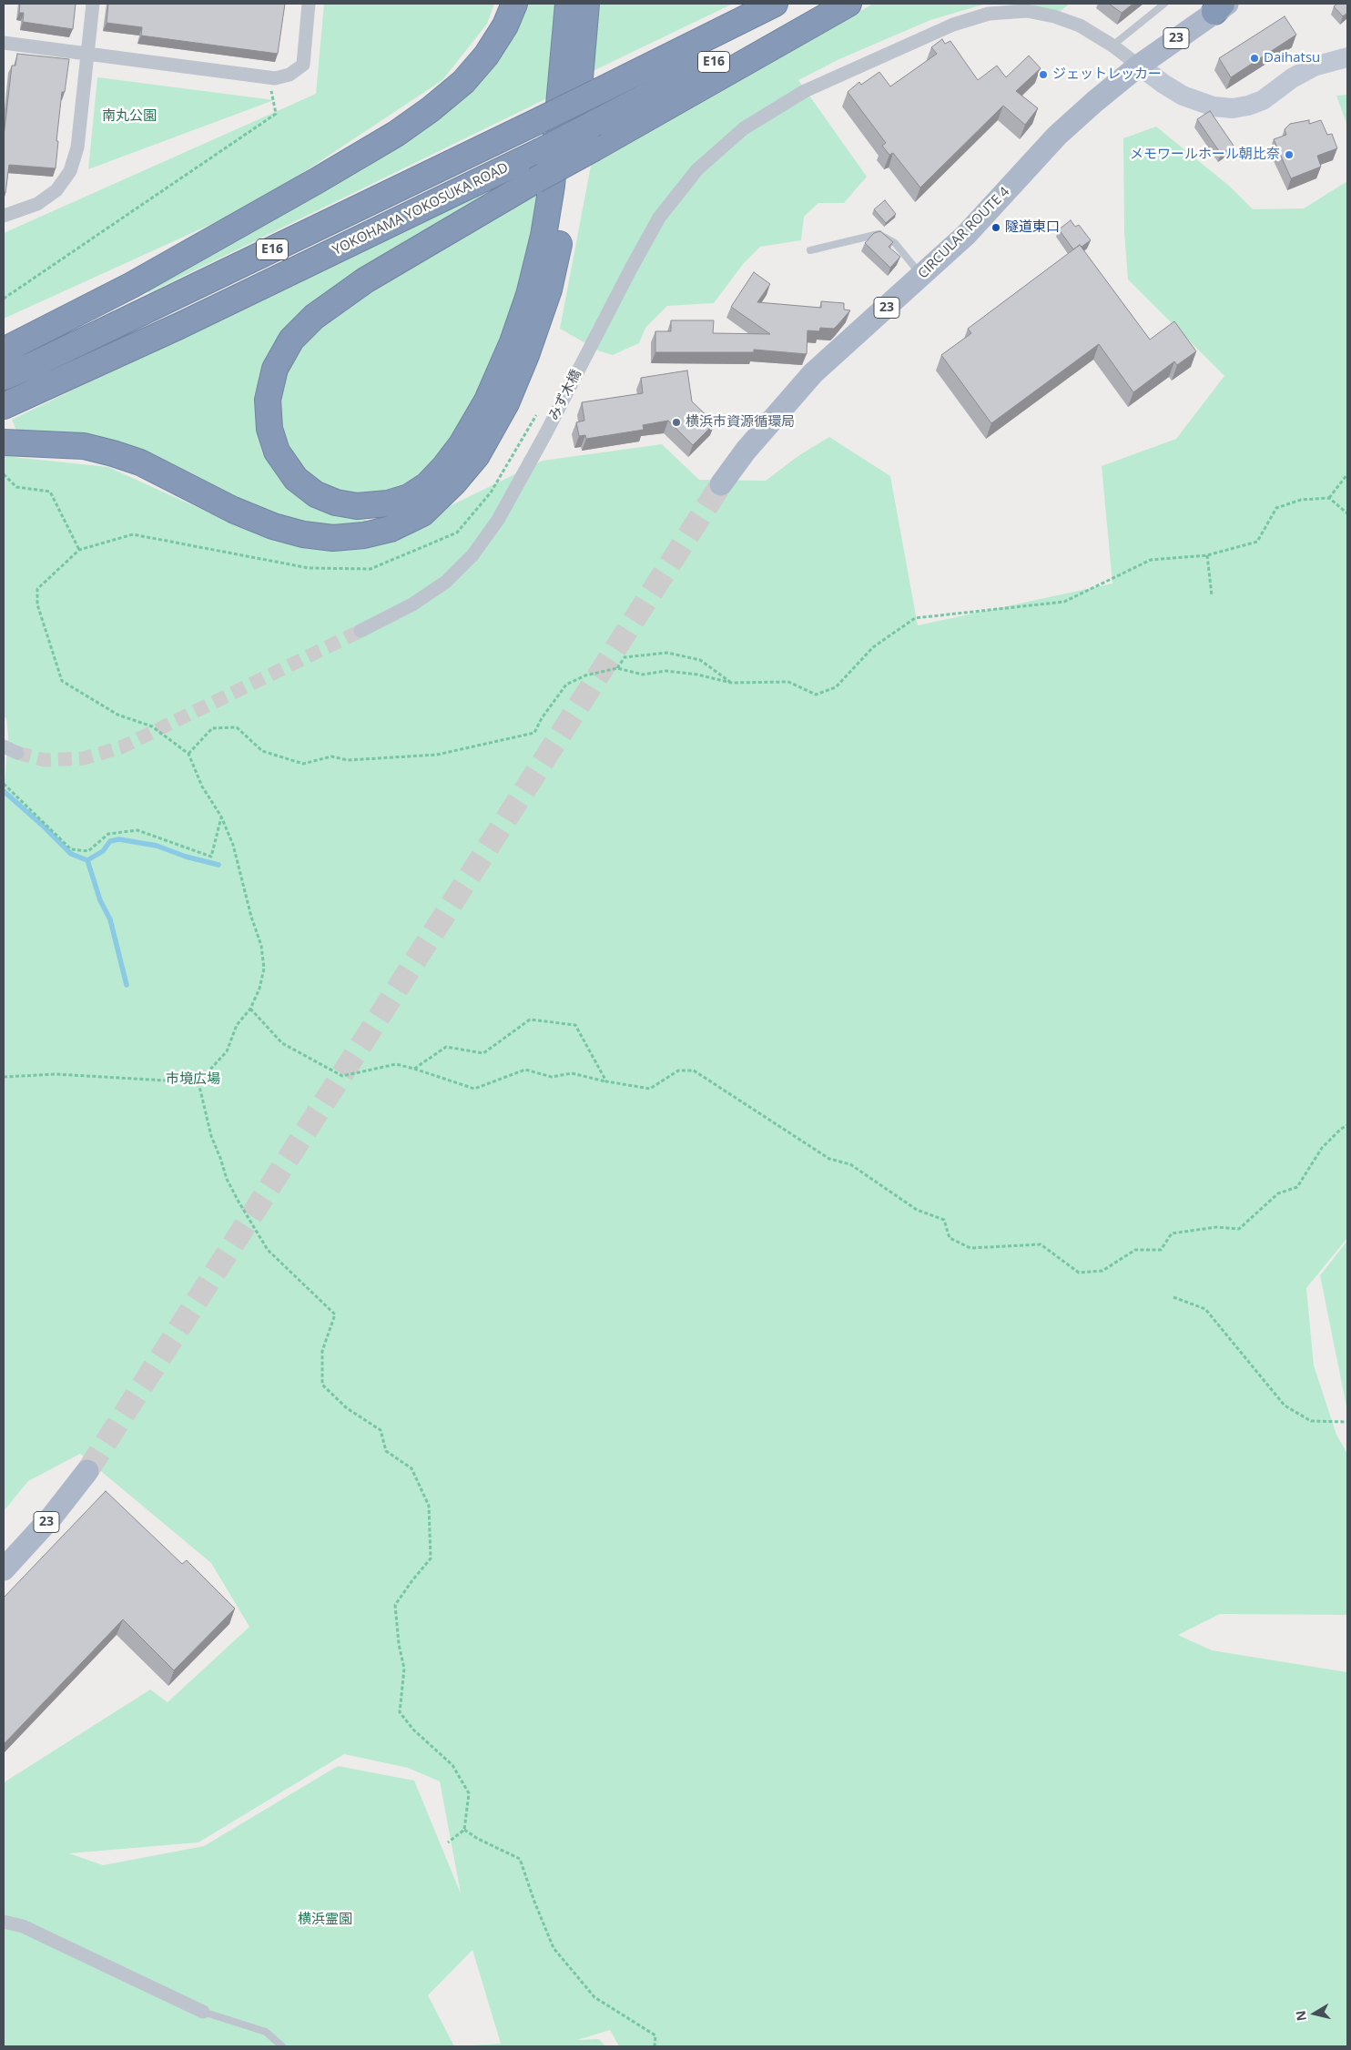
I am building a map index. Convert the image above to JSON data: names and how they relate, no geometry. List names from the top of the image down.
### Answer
{
  "streets": {
    "highway": ["E16", "YOKOHAMA YOKOSUKA ROAD"],
    "main road": ["23", "CIRCULAR ROUTE 4"],
    "street": ["みず木橋"]
  },
  "crossings": [
    ["CIRCULAR ROUTE 4", "みず木橋"]
  ],
  "parks": ["南丸公園", "市境広場", "横浜霊園"],
  "places": [
    "Daihatsu",
    "ジェットレッカー",
    "メモワールホール朝比奈",
    "隧道東口",
    "横浜市資源循環局"
  ],
  "north": "left"
}
